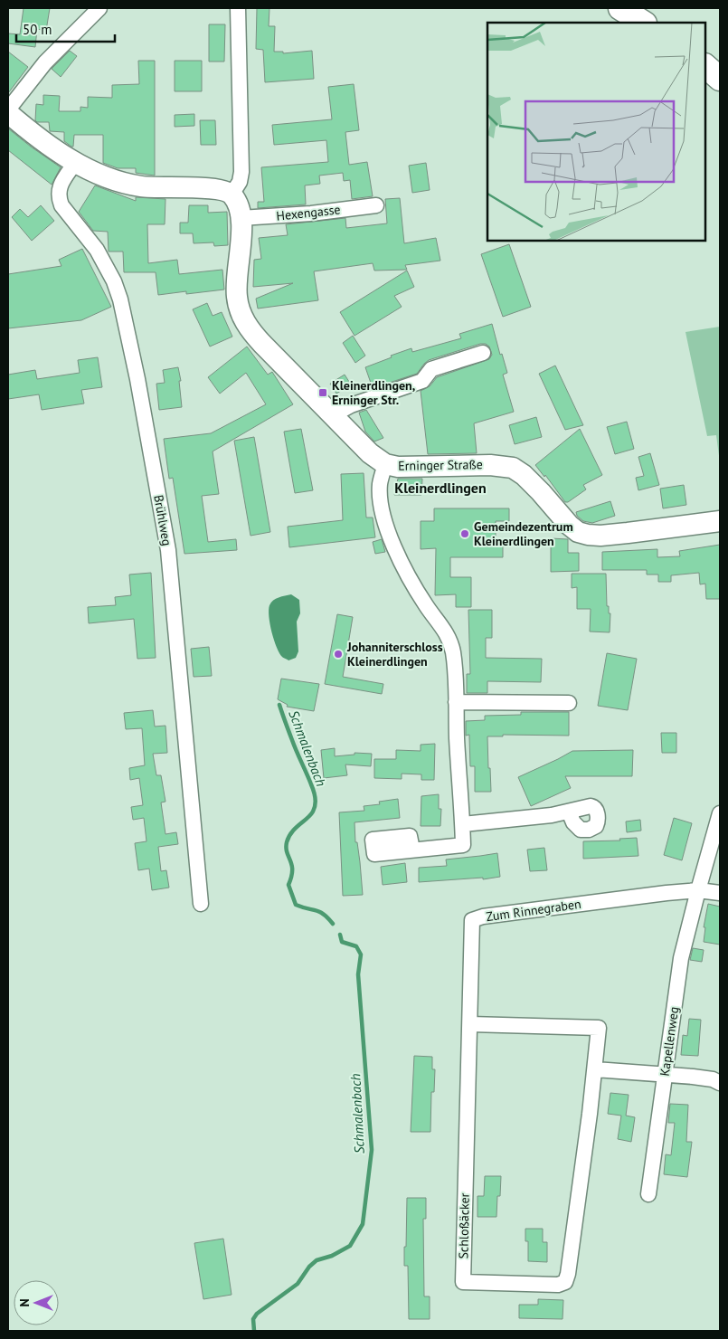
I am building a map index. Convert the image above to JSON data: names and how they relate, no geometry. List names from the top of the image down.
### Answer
{
  "streets": {
    "street": [
      "Hexengasse",
      "Erninger Straße",
      "Brühlweg",
      "Zum Rinnegraben",
      "Kapellenweg",
      "Schloßäcker"
    ]
  },
  "crossings": [
    ["Hexengasse", "Erninger Straße"],
    ["Zum Rinnegraben", "Kapellenweg"],
    ["Zum Rinnegraben", "Schloßäcker"]
  ],
  "districts": ["Kleinerdlingen"],
  "water": ["Schmalenbach"],
  "places": {
    "transit": ["Kleinerdlingen, Erninger Str."],
    "other": ["Gemeindezentrum Kleinerdlingen", "Johanniterschloss Kleinerdlingen"]
  },
  "scale_bar": "50 m",
  "north": "left"
}
